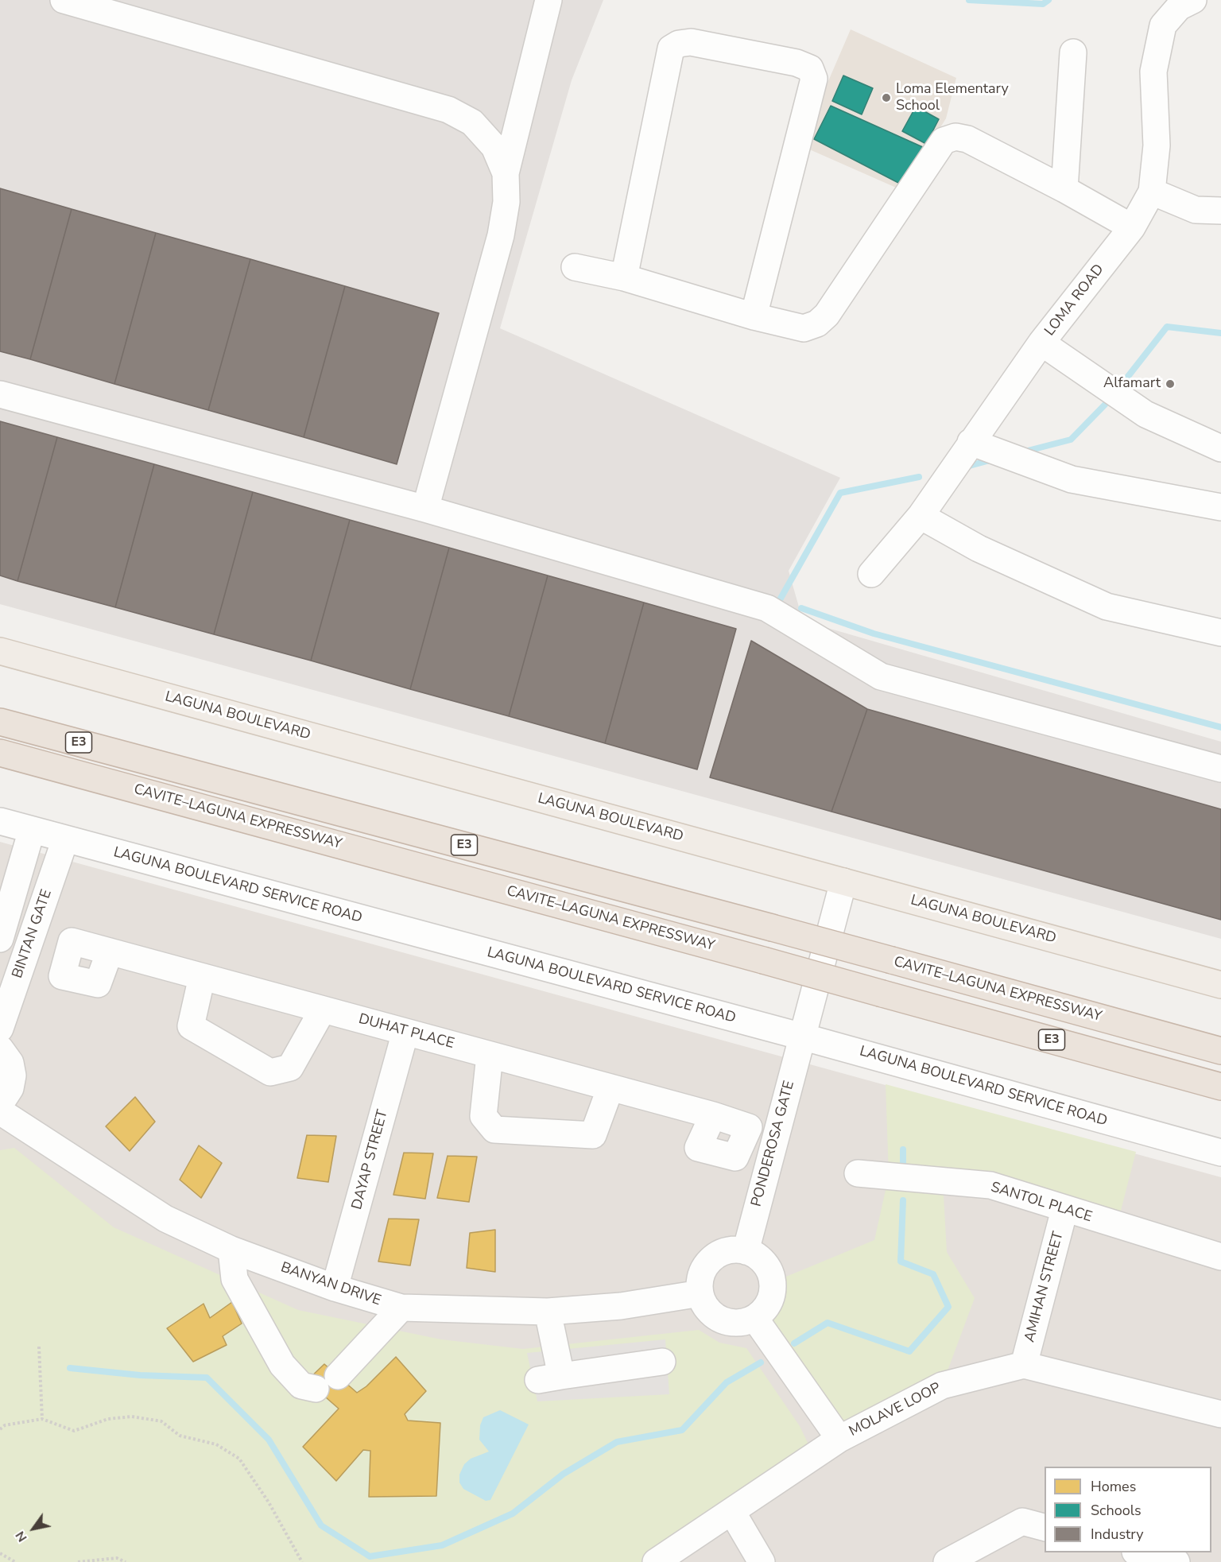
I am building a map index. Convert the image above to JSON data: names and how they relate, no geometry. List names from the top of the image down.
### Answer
{
  "streets": {
    "highway": ["E3", "CAVITE–LAGUNA EXPRESSWAY"],
    "main road": ["LAGUNA BOULEVARD"],
    "street": [
      "LOMA ROAD",
      "LAGUNA BOULEVARD SERVICE ROAD",
      "BINTAN GATE",
      "DUHAT PLACE",
      "PONDEROSA GATE",
      "DAYAP STREET",
      "SANTOL PLACE",
      "BANYAN DRIVE",
      "AMIHAN STREET",
      "MOLAVE LOOP"
    ]
  },
  "crossings": [
    ["LAGUNA BOULEVARD", "PONDEROSA GATE"],
    ["LAGUNA BOULEVARD SERVICE ROAD", "BINTAN GATE"],
    ["LAGUNA BOULEVARD SERVICE ROAD", "PONDEROSA GATE"],
    ["DUHAT PLACE", "DAYAP STREET"],
    ["PONDEROSA GATE", "BANYAN DRIVE"],
    ["DAYAP STREET", "BANYAN DRIVE"],
    ["SANTOL PLACE", "AMIHAN STREET"],
    ["AMIHAN STREET", "MOLAVE LOOP"]
  ],
  "places": ["Loma Elementary School", "Alfamart"],
  "legend": ["Homes", "Schools", "Industry"],
  "north": "bottom left"
}
